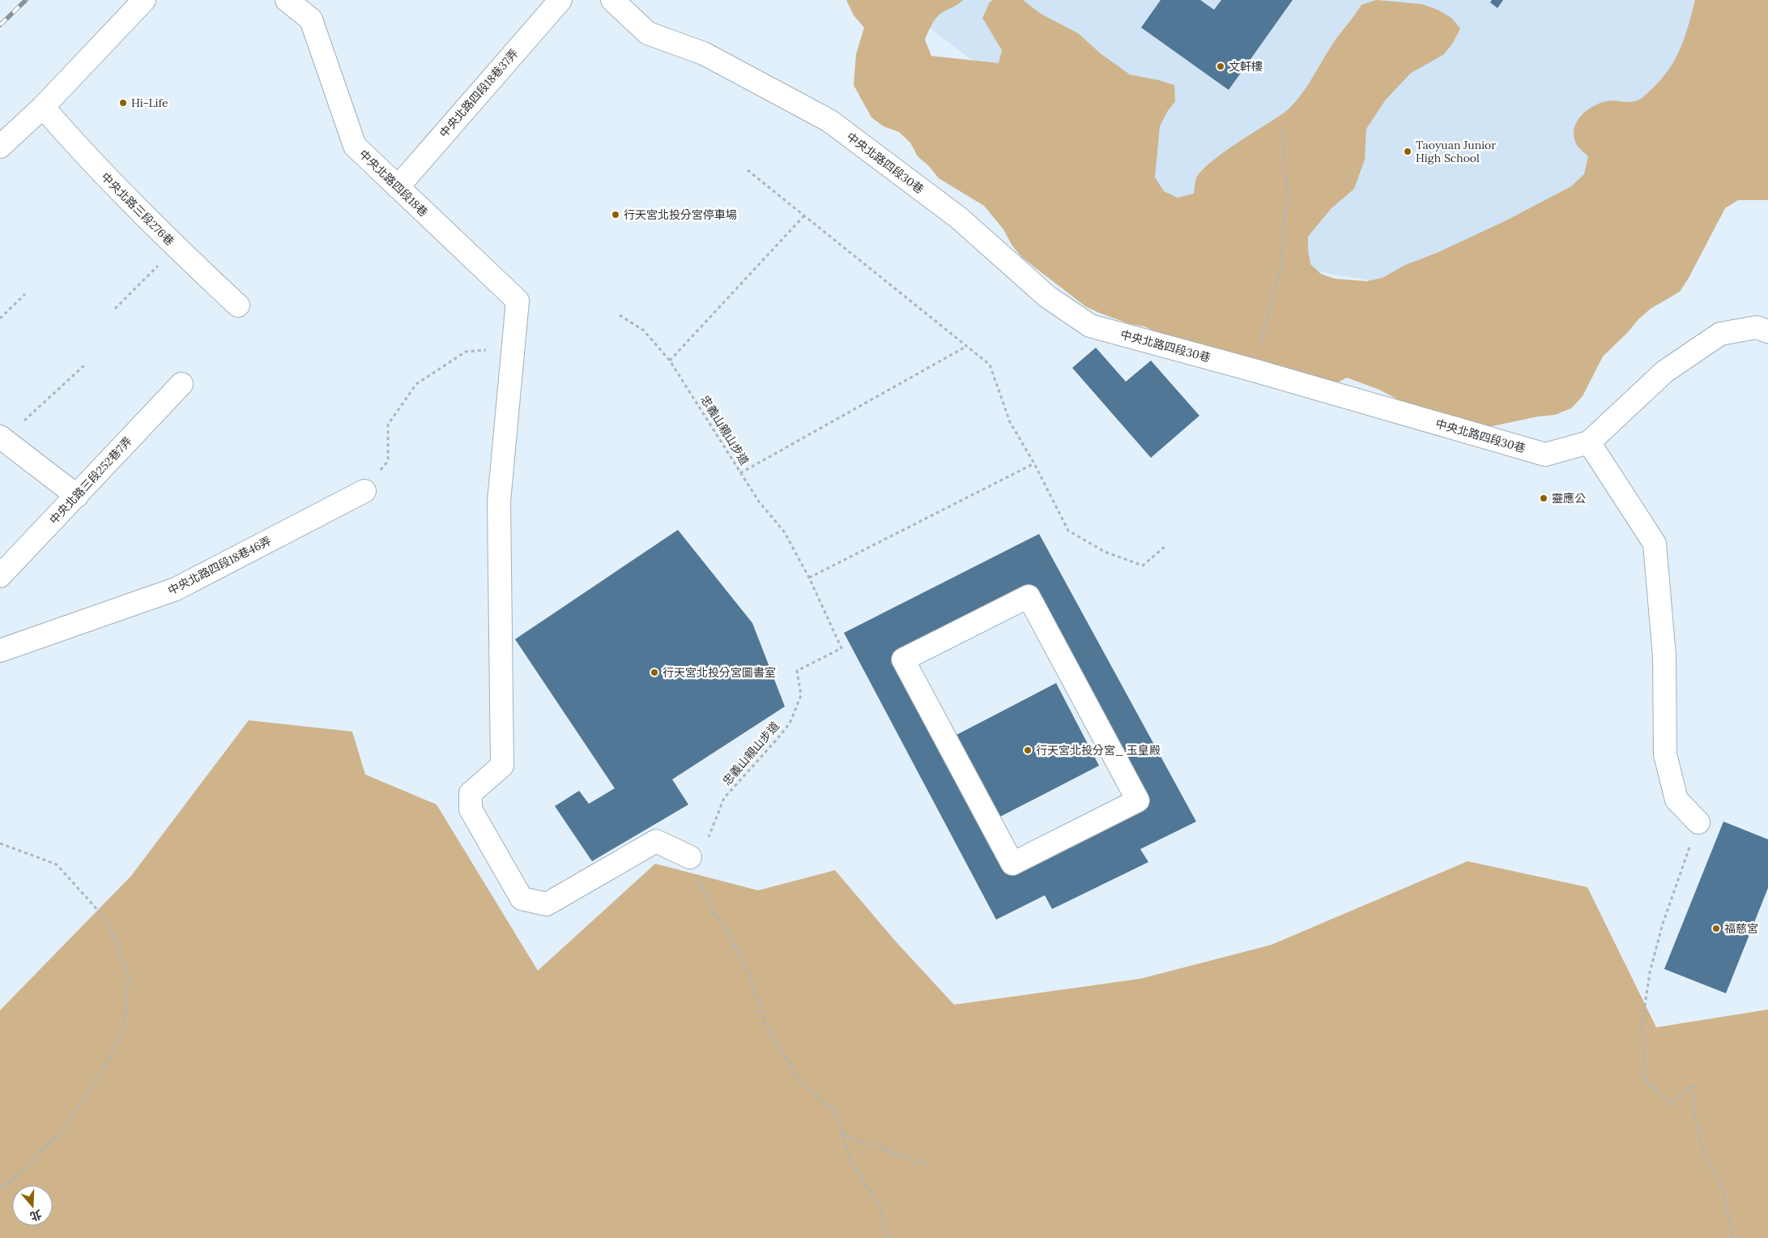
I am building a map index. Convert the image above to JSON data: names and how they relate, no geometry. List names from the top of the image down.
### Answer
{
  "streets": {
    "street": [
      "中央北路四段18巷37弄",
      "中央北路四段30巷",
      "中央北路四段18巷",
      "中央北路三段276巷",
      "中央北路三段252巷7弄",
      "中央北路四段18巷46弄"
    ],
    "path": ["忠義山親山步道"]
  },
  "crossings": [
    ["中央北路四段18巷37弄", "中央北路四段18巷"]
  ],
  "places": [
    "文軒樓",
    "Hi-Life",
    "Taoyuan Junior High School",
    "行天宮北投分宮停車場",
    "靈應公",
    "行天宮北投分宮圖書室",
    "行天宮北投分宮_ 玉皇殿",
    "福慈宮"
  ],
  "north": "bottom"
}
